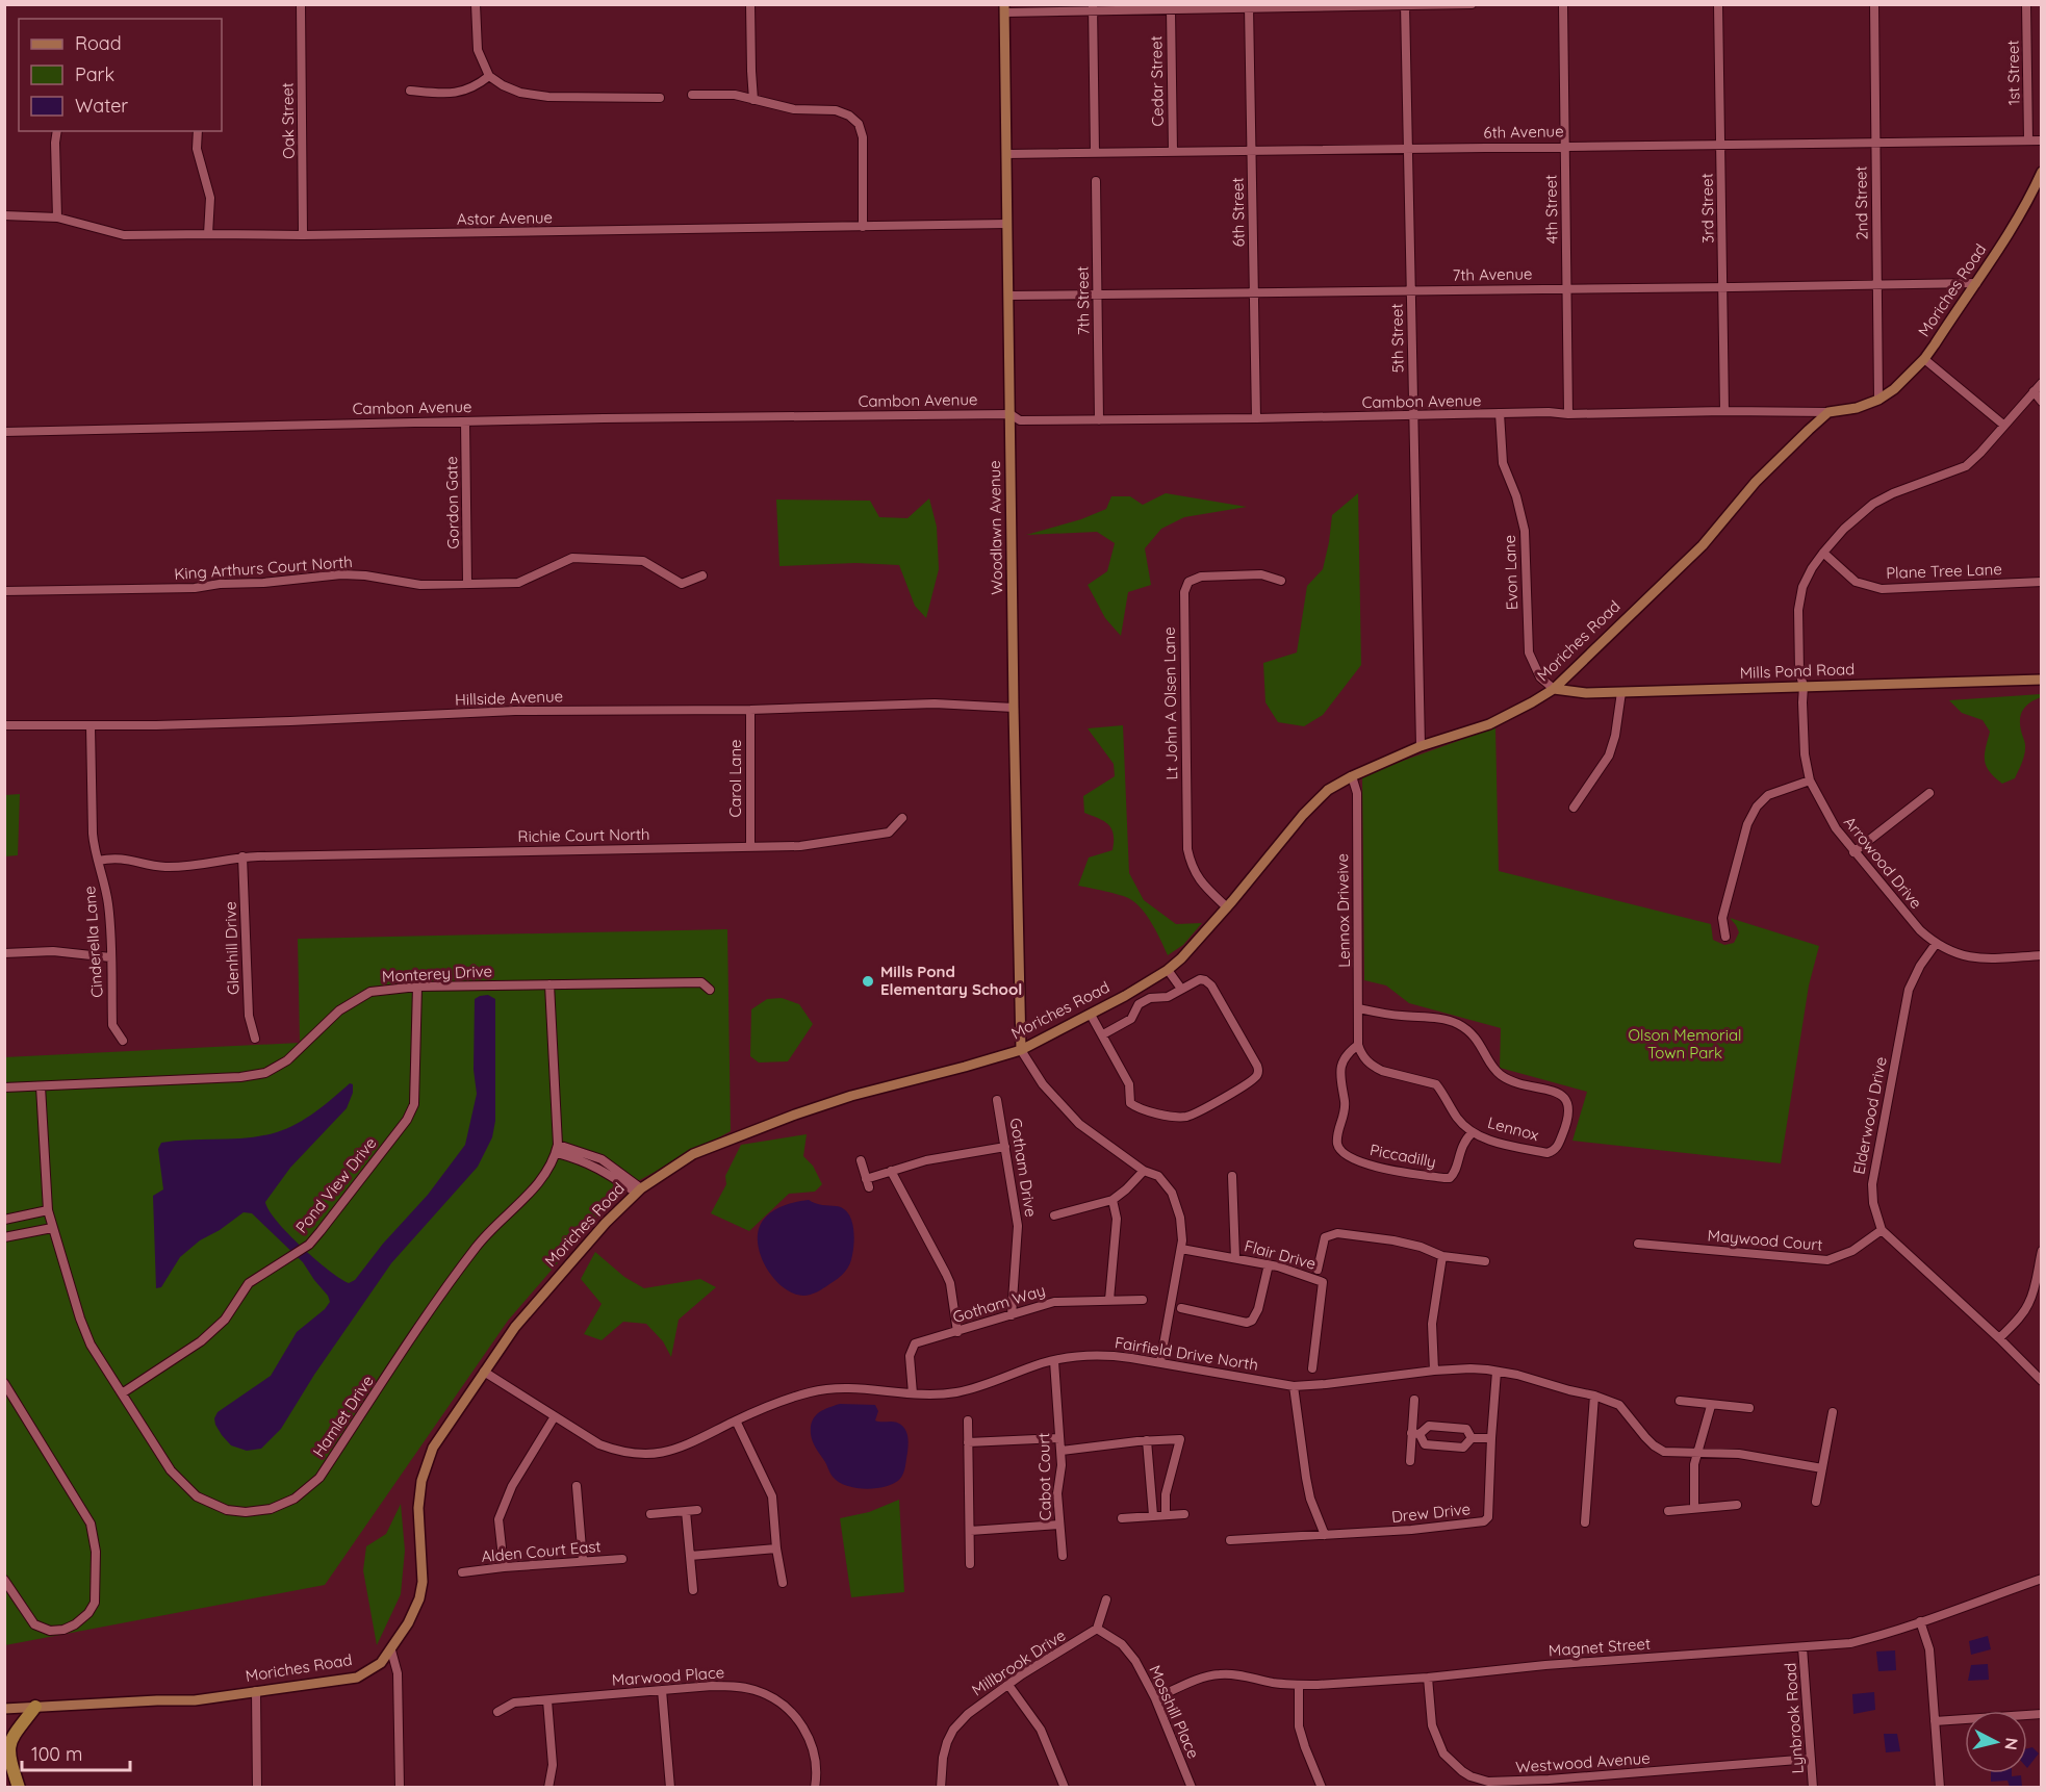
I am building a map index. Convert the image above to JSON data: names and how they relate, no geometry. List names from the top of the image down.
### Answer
{
  "streets": {
    "main road": ["Moriches Road", "Woodlawn Avenue", "Mills Pond Road"],
    "street": [
      "1st Street",
      "Cedar Street",
      "Oak Street",
      "6th Avenue",
      "2nd Street",
      "3rd Street",
      "4th Street",
      "6th Street",
      "Astor Avenue",
      "7th Avenue",
      "7th Street",
      "5th Street",
      "Cambon Avenue",
      "Gordon Gate",
      "King Arthurs Court North",
      "Plane Tree Lane",
      "Evon Lane",
      "Hillside Avenue",
      "Lt John A Olsen Lane",
      "Carol Lane",
      "Richie Court North",
      "Arrowood Drive",
      "Lennox Driveive",
      "Cinderella Lane",
      "Glenhill Drive",
      "Monterey Drive",
      "Elderwood Drive",
      "Lennox",
      "Piccadilly",
      "Gotham Drive",
      "Pond View Drive",
      "Maywood Court",
      "Flair Drive",
      "Gotham Way",
      "Fairfield Drive North",
      "Hamlet Drive",
      "Cabot Court",
      "Drew Drive",
      "Alden Court East",
      "Magnet Street",
      "Millbrook Drive",
      "Marwood Place",
      "Mosshill Place",
      "Lynbrook Road",
      "Westwood Avenue"
    ]
  },
  "crossings": [
    ["1st Street", "6th Avenue"],
    ["Cedar Street", "6th Avenue"],
    ["Oak Street", "Astor Avenue"],
    ["6th Avenue", "2nd Street"],
    ["6th Avenue", "3rd Street"],
    ["6th Avenue", "4th Street"],
    ["6th Avenue", "6th Street"],
    ["6th Avenue", "5th Street"],
    ["6th Avenue", "Woodlawn Avenue"],
    ["2nd Street", "7th Avenue"],
    ["2nd Street", "Moriches Road"],
    ["3rd Street", "7th Avenue"],
    ["3rd Street", "Cambon Avenue"],
    ["4th Street", "7th Avenue"],
    ["4th Street", "Cambon Avenue"],
    ["6th Street", "7th Avenue"],
    ["6th Street", "Cambon Avenue"],
    ["Astor Avenue", "Woodlawn Avenue"],
    ["7th Avenue", "Moriches Road"],
    ["7th Avenue", "7th Street"],
    ["7th Avenue", "5th Street"],
    ["7th Avenue", "Woodlawn Avenue"],
    ["Moriches Road", "5th Street"],
    ["Moriches Road", "Cambon Avenue"],
    ["Moriches Road", "Woodlawn Avenue"],
    ["Moriches Road", "Evon Lane"],
    ["Moriches Road", "Mills Pond Road"],
    ["Moriches Road", "Lt John A Olsen Lane"],
    ["Moriches Road", "Lennox Driveive"],
    ["Moriches Road", "Fairfield Drive North"],
    ["7th Street", "Cambon Avenue"],
    ["5th Street", "Cambon Avenue"],
    ["Cambon Avenue", "Gordon Gate"],
    ["Cambon Avenue", "Woodlawn Avenue"],
    ["Cambon Avenue", "Evon Lane"],
    ["Gordon Gate", "King Arthurs Court North"],
    ["Woodlawn Avenue", "Hillside Avenue"],
    ["Plane Tree Lane", "Arrowood Drive"],
    ["Evon Lane", "Mills Pond Road"],
    ["Mills Pond Road", "Arrowood Drive"],
    ["Hillside Avenue", "Carol Lane"],
    ["Hillside Avenue", "Cinderella Lane"],
    ["Carol Lane", "Richie Court North"],
    ["Richie Court North", "Glenhill Drive"],
    ["Arrowood Drive", "Elderwood Drive"],
    ["Lennox Driveive", "Lennox"],
    ["Lennox Driveive", "Piccadilly"],
    ["Monterey Drive", "Pond View Drive"],
    ["Monterey Drive", "Hamlet Drive"],
    ["Elderwood Drive", "Maywood Court"],
    ["Lennox", "Piccadilly"],
    ["Gotham Drive", "Gotham Way"],
    ["Pond View Drive", "Hamlet Drive"],
    ["Gotham Way", "Fairfield Drive North"],
    ["Fairfield Drive North", "Cabot Court"],
    ["Fairfield Drive North", "Drew Drive"],
    ["Magnet Street", "Mosshill Place"],
    ["Magnet Street", "Lynbrook Road"],
    ["Magnet Street", "Westwood Avenue"],
    ["Millbrook Drive", "Mosshill Place"],
    ["Lynbrook Road", "Westwood Avenue"]
  ],
  "parks": ["Olson Memorial Town Park"],
  "places": ["Mills Pond Elementary School"],
  "legend": ["Road", "Park", "Water"],
  "scale_bar": "100 m",
  "north": "right"
}
